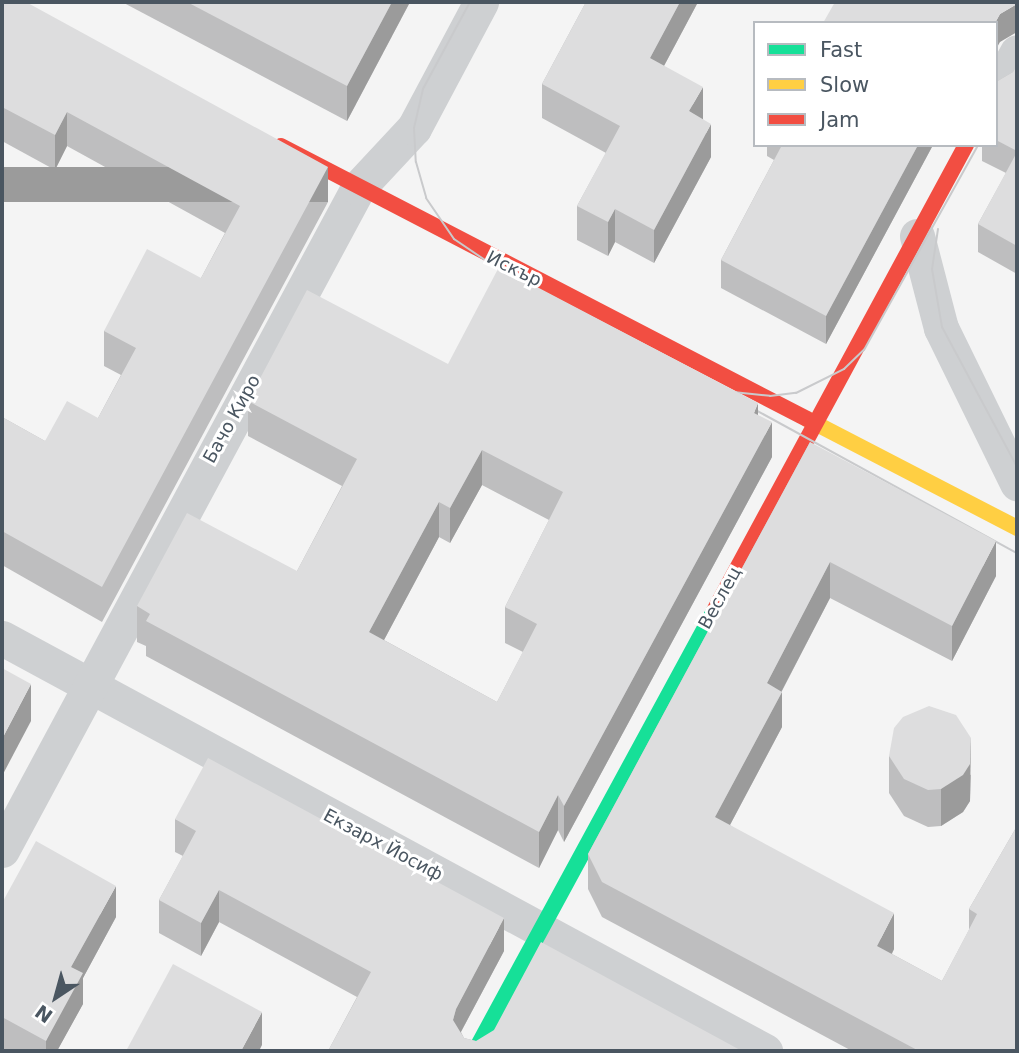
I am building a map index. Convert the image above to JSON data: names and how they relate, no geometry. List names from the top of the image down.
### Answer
{
  "streets": {
    "street": [
      "Искър",
      "Бачо Киро",
      "Веслец",
      "Екзарх Йосиф"
    ]
  },
  "crossings": [
    ["Искър", "Бачо Киро"],
    ["Искър", "Веслец"],
    ["Бачо Киро", "Екзарх Йосиф"],
    ["Веслец", "Екзарх Йосиф"]
  ],
  "legend": ["Fast", "Slow", "Jam"],
  "north": "bottom left"
}
